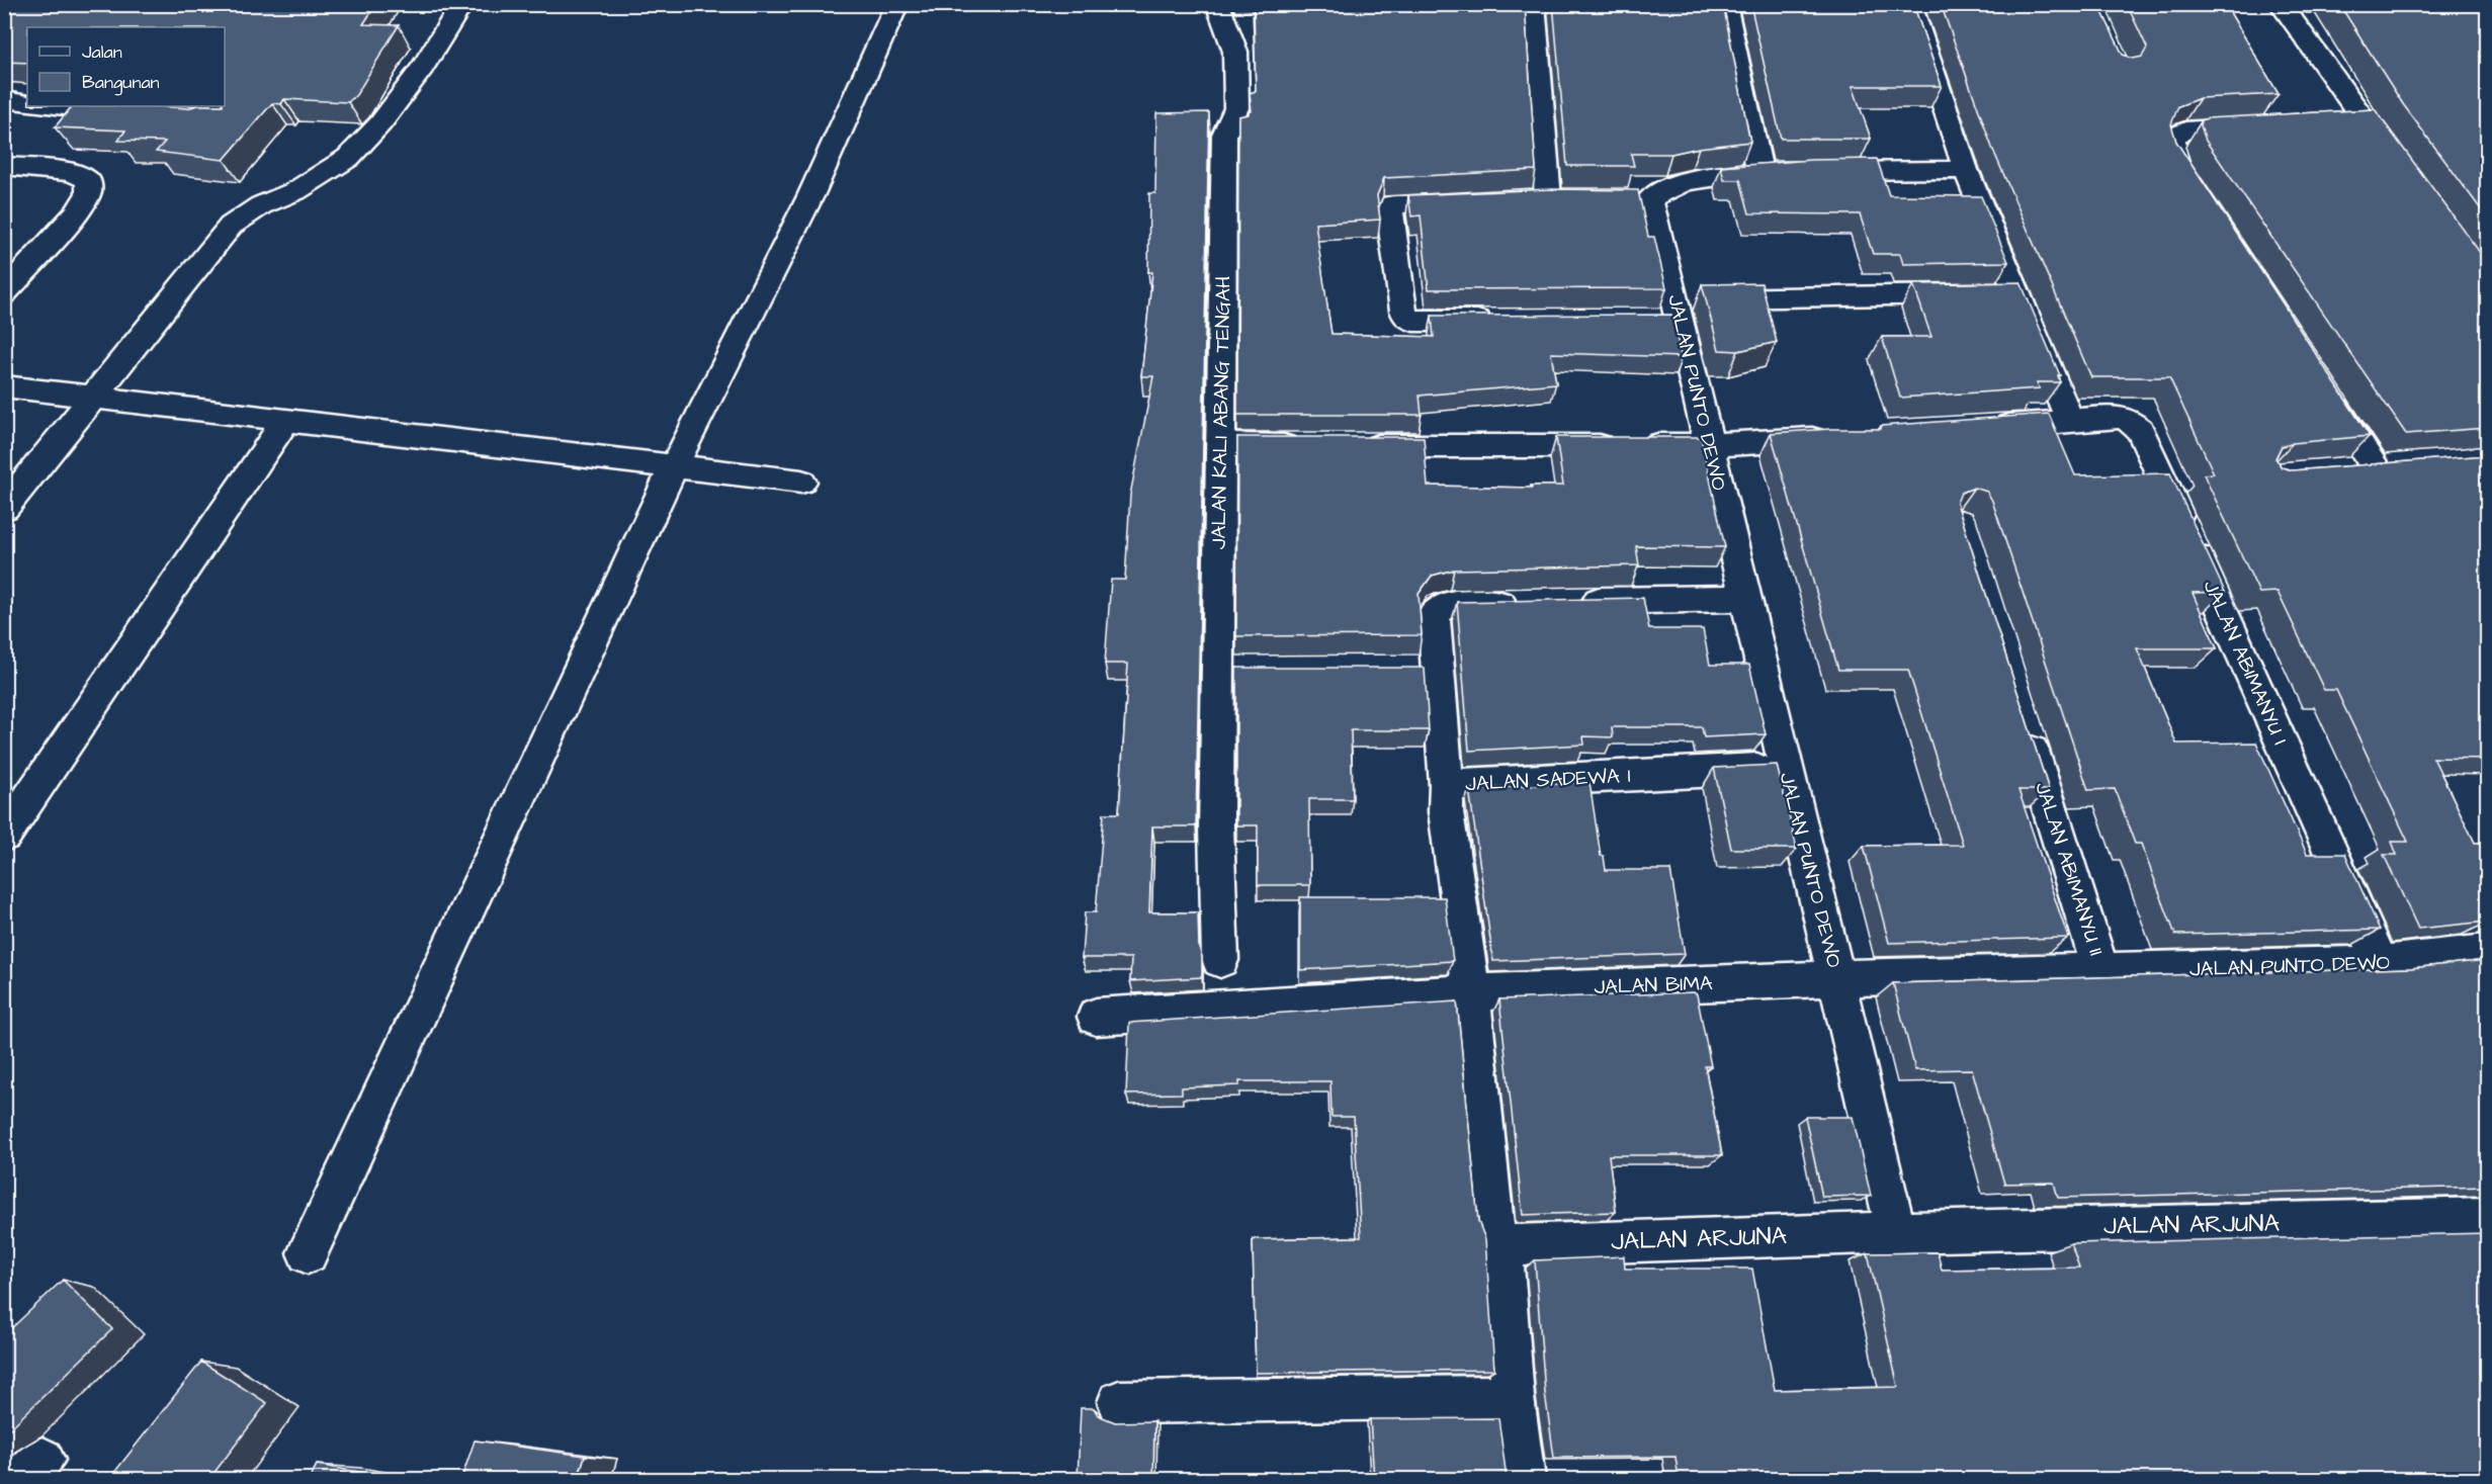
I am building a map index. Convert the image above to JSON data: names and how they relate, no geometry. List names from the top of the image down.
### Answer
{
  "streets": {
    "street": [
      "JALAN PUNTO DEWO",
      "JALAN KALI ABANG TENGAH",
      "JALAN ABIMANYU I",
      "JALAN SADEWA I",
      "JALAN ABIMANYU II",
      "JALAN BIMA",
      "JALAN ARJUNA"
    ]
  },
  "crossings": [
    ["JALAN PUNTO DEWO", "JALAN ABIMANYU I"],
    ["JALAN PUNTO DEWO", "JALAN SADEWA I"],
    ["JALAN PUNTO DEWO", "JALAN ABIMANYU II"],
    ["JALAN PUNTO DEWO", "JALAN BIMA"],
    ["JALAN SADEWA I", "JALAN BIMA"],
    ["JALAN SADEWA I", "JALAN ARJUNA"]
  ],
  "legend": ["Jalan", "Bangunan"]
}
